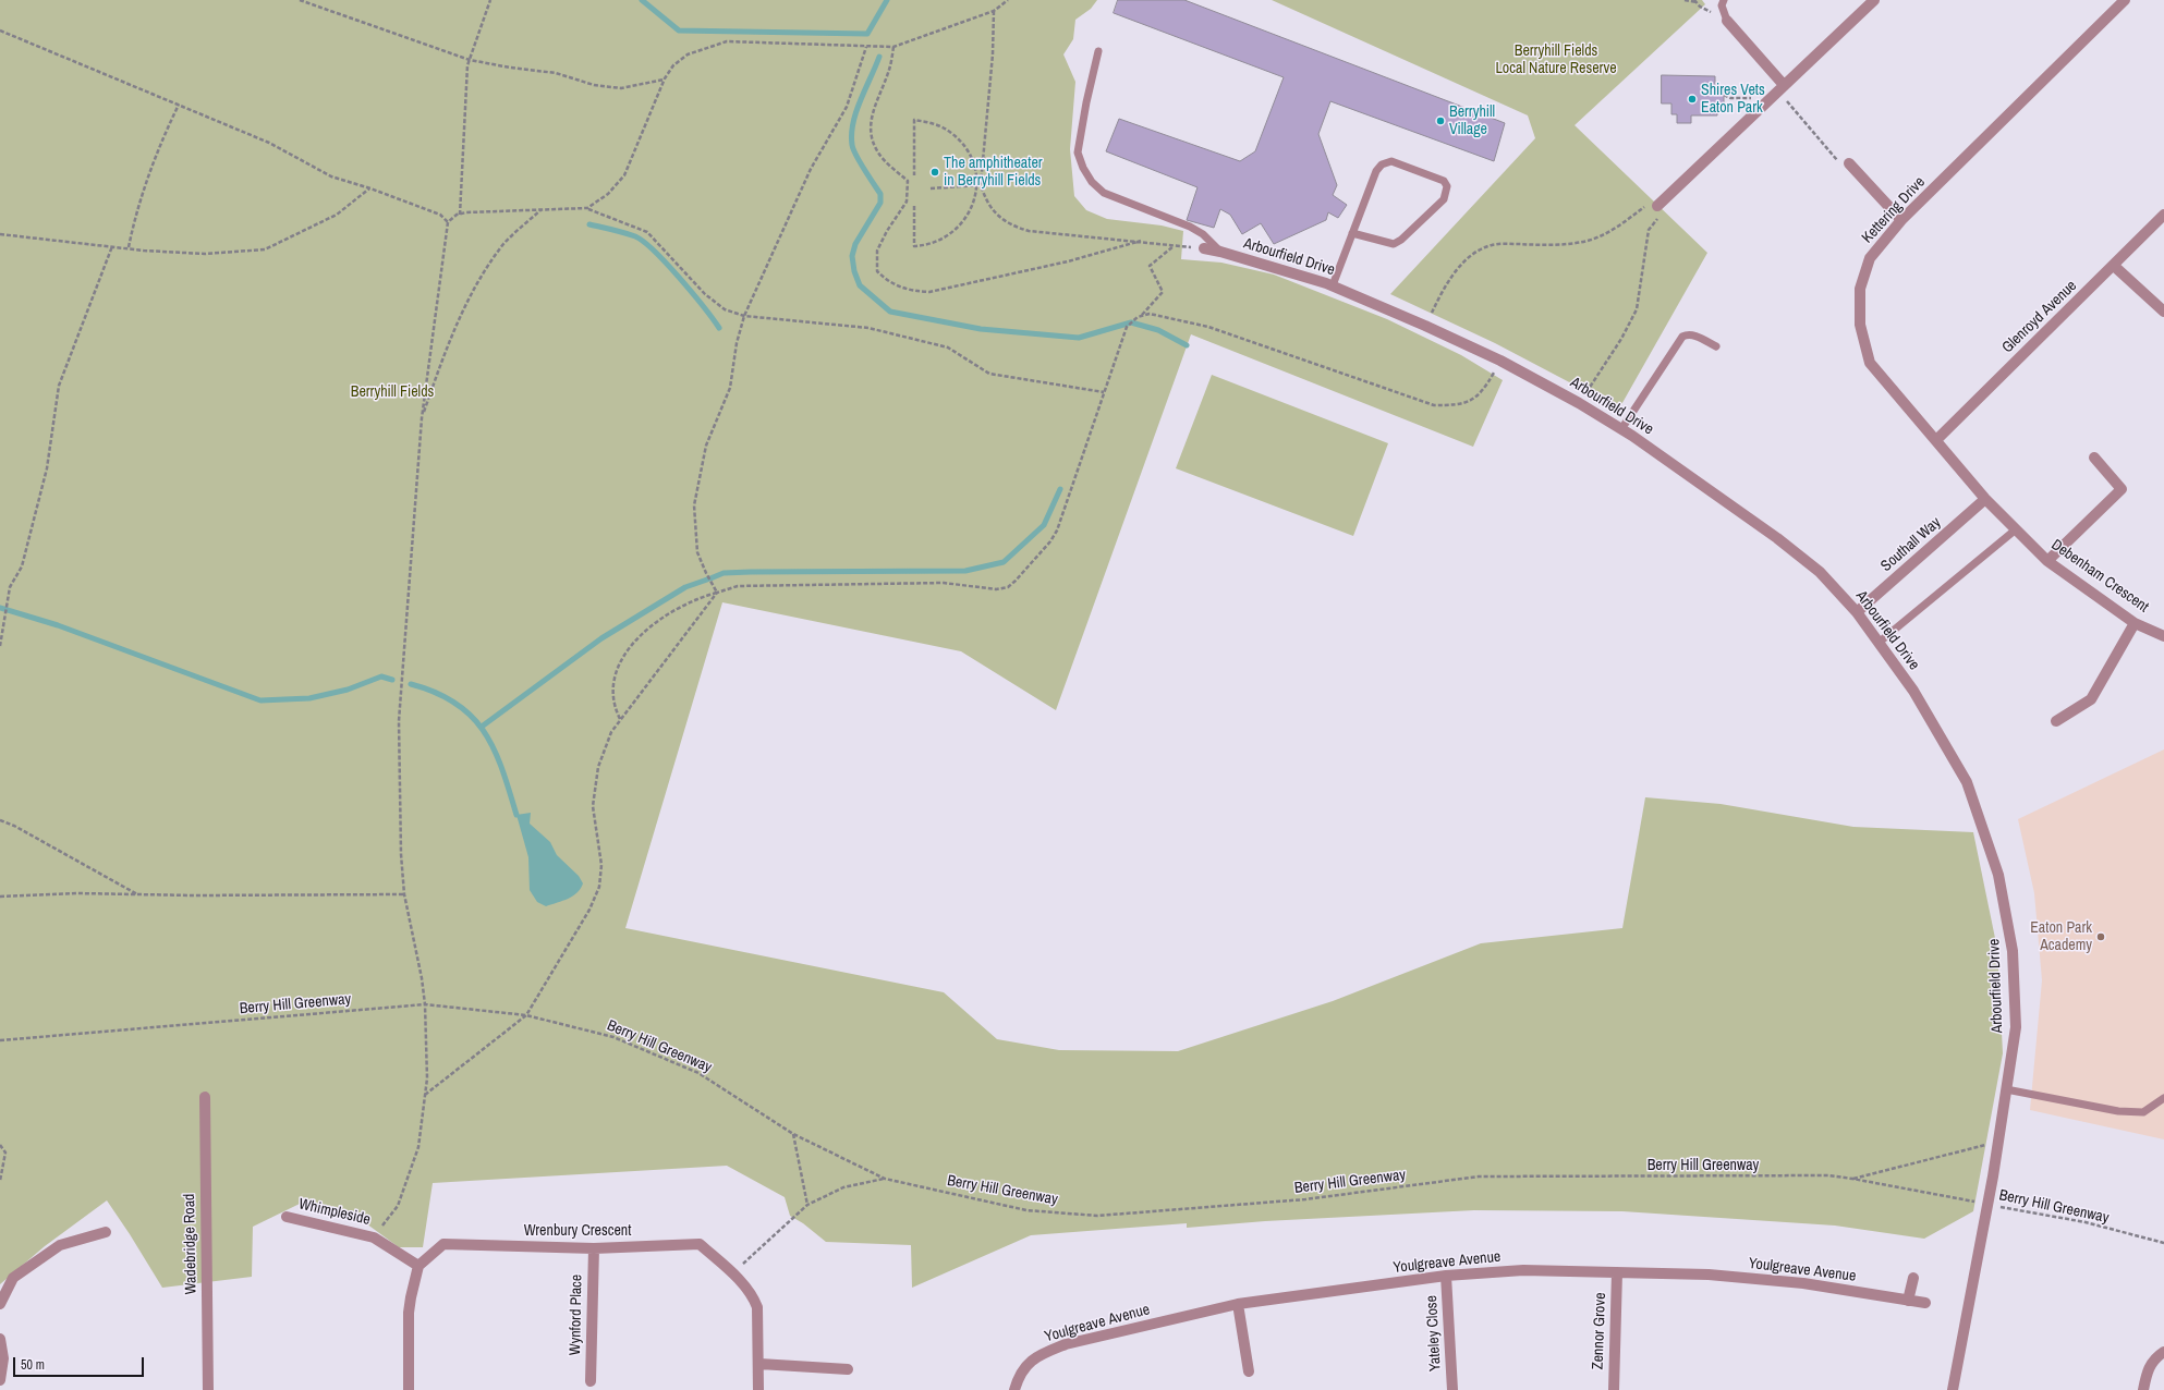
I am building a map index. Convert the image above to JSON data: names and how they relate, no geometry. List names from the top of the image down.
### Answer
{
  "streets": {
    "street": [
      "Kettering Drive",
      "Arbourfield Drive",
      "Glenroyd Avenue",
      "Southall Way",
      "Debenham Crescent",
      "Whimpleside",
      "Wrenbury Crescent",
      "Wadebridge Road",
      "Youlgreave Avenue",
      "Wynford Place",
      "Zennor Grove",
      "Yateley Close"
    ],
    "path": ["Berry Hill Greenway"]
  },
  "crossings": [
    ["Kettering Drive", "Glenroyd Avenue"],
    ["Kettering Drive", "Southall Way"],
    ["Kettering Drive", "Debenham Crescent"],
    ["Arbourfield Drive", "Southall Way"],
    ["Southall Way", "Debenham Crescent"],
    ["Whimpleside", "Wrenbury Crescent"],
    ["Wrenbury Crescent", "Wynford Place"],
    ["Youlgreave Avenue", "Zennor Grove"],
    ["Youlgreave Avenue", "Yateley Close"]
  ],
  "parks": ["Berryhill Fields Local Nature Reserve", "Berryhill Fields"],
  "places": [
    "Shires Vets Eaton Park",
    "Berryhill Village",
    "The amphitheater in Berryhill Fields",
    "Eaton Park Academy"
  ],
  "scale_bar": "50 m"
}
